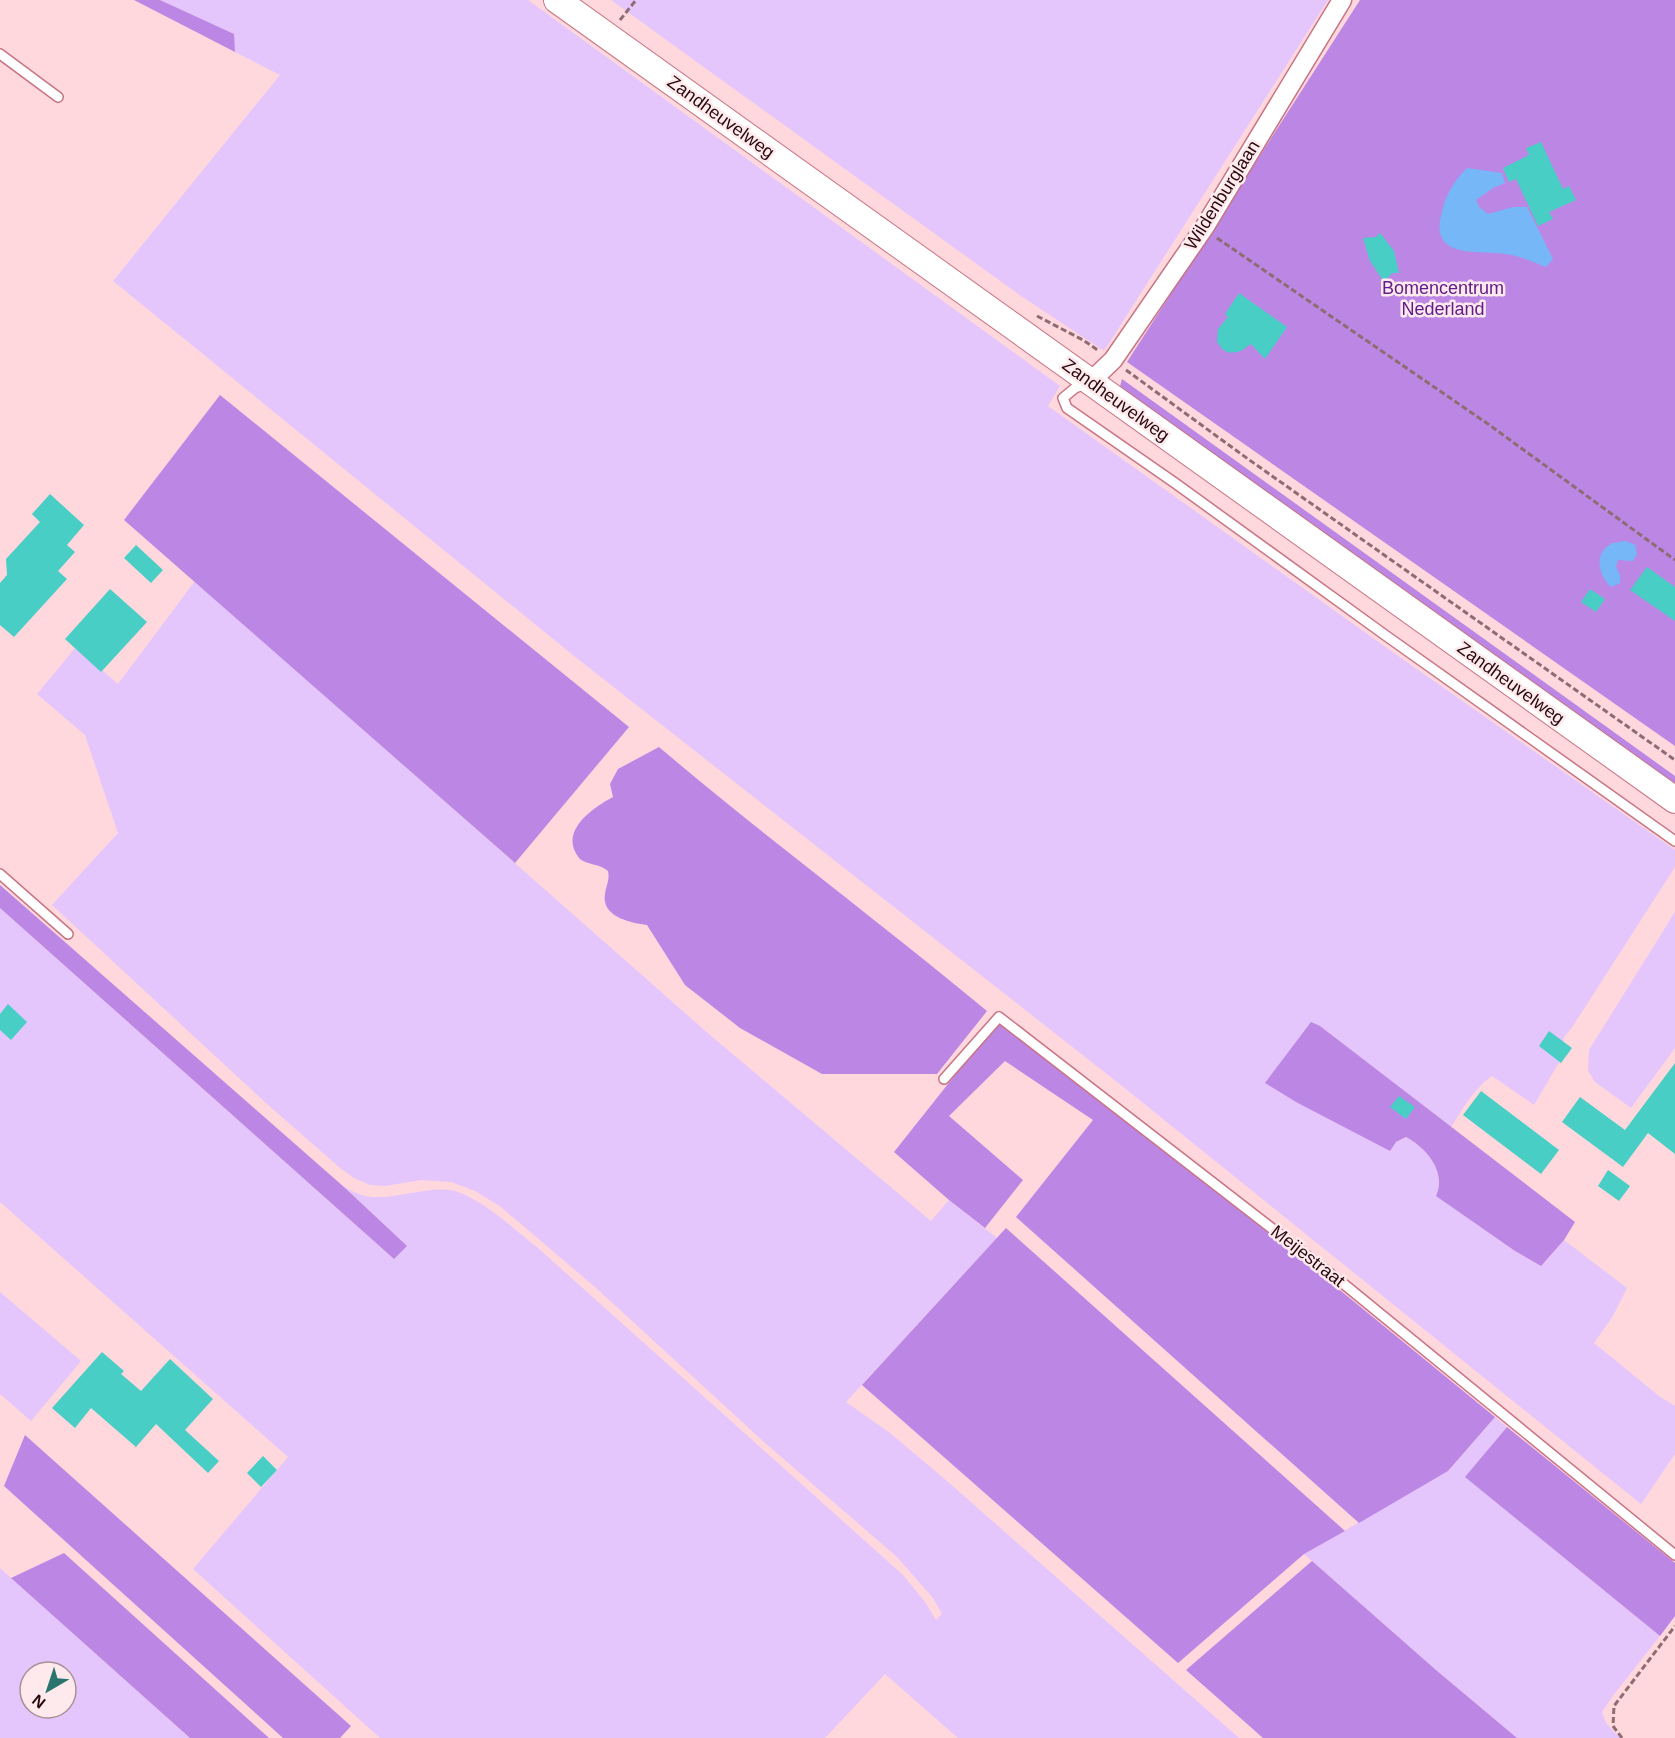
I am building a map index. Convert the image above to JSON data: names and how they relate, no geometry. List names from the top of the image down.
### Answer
{
  "streets": {
    "main road": ["Zandheuvelweg"],
    "street": ["Wildenburglaan"],
    "lane": ["Meijestraat"]
  },
  "crossings": [
    ["Zandheuvelweg", "Wildenburglaan"]
  ],
  "parks": ["Bomencentrum Nederland"],
  "north": "bottom left"
}
